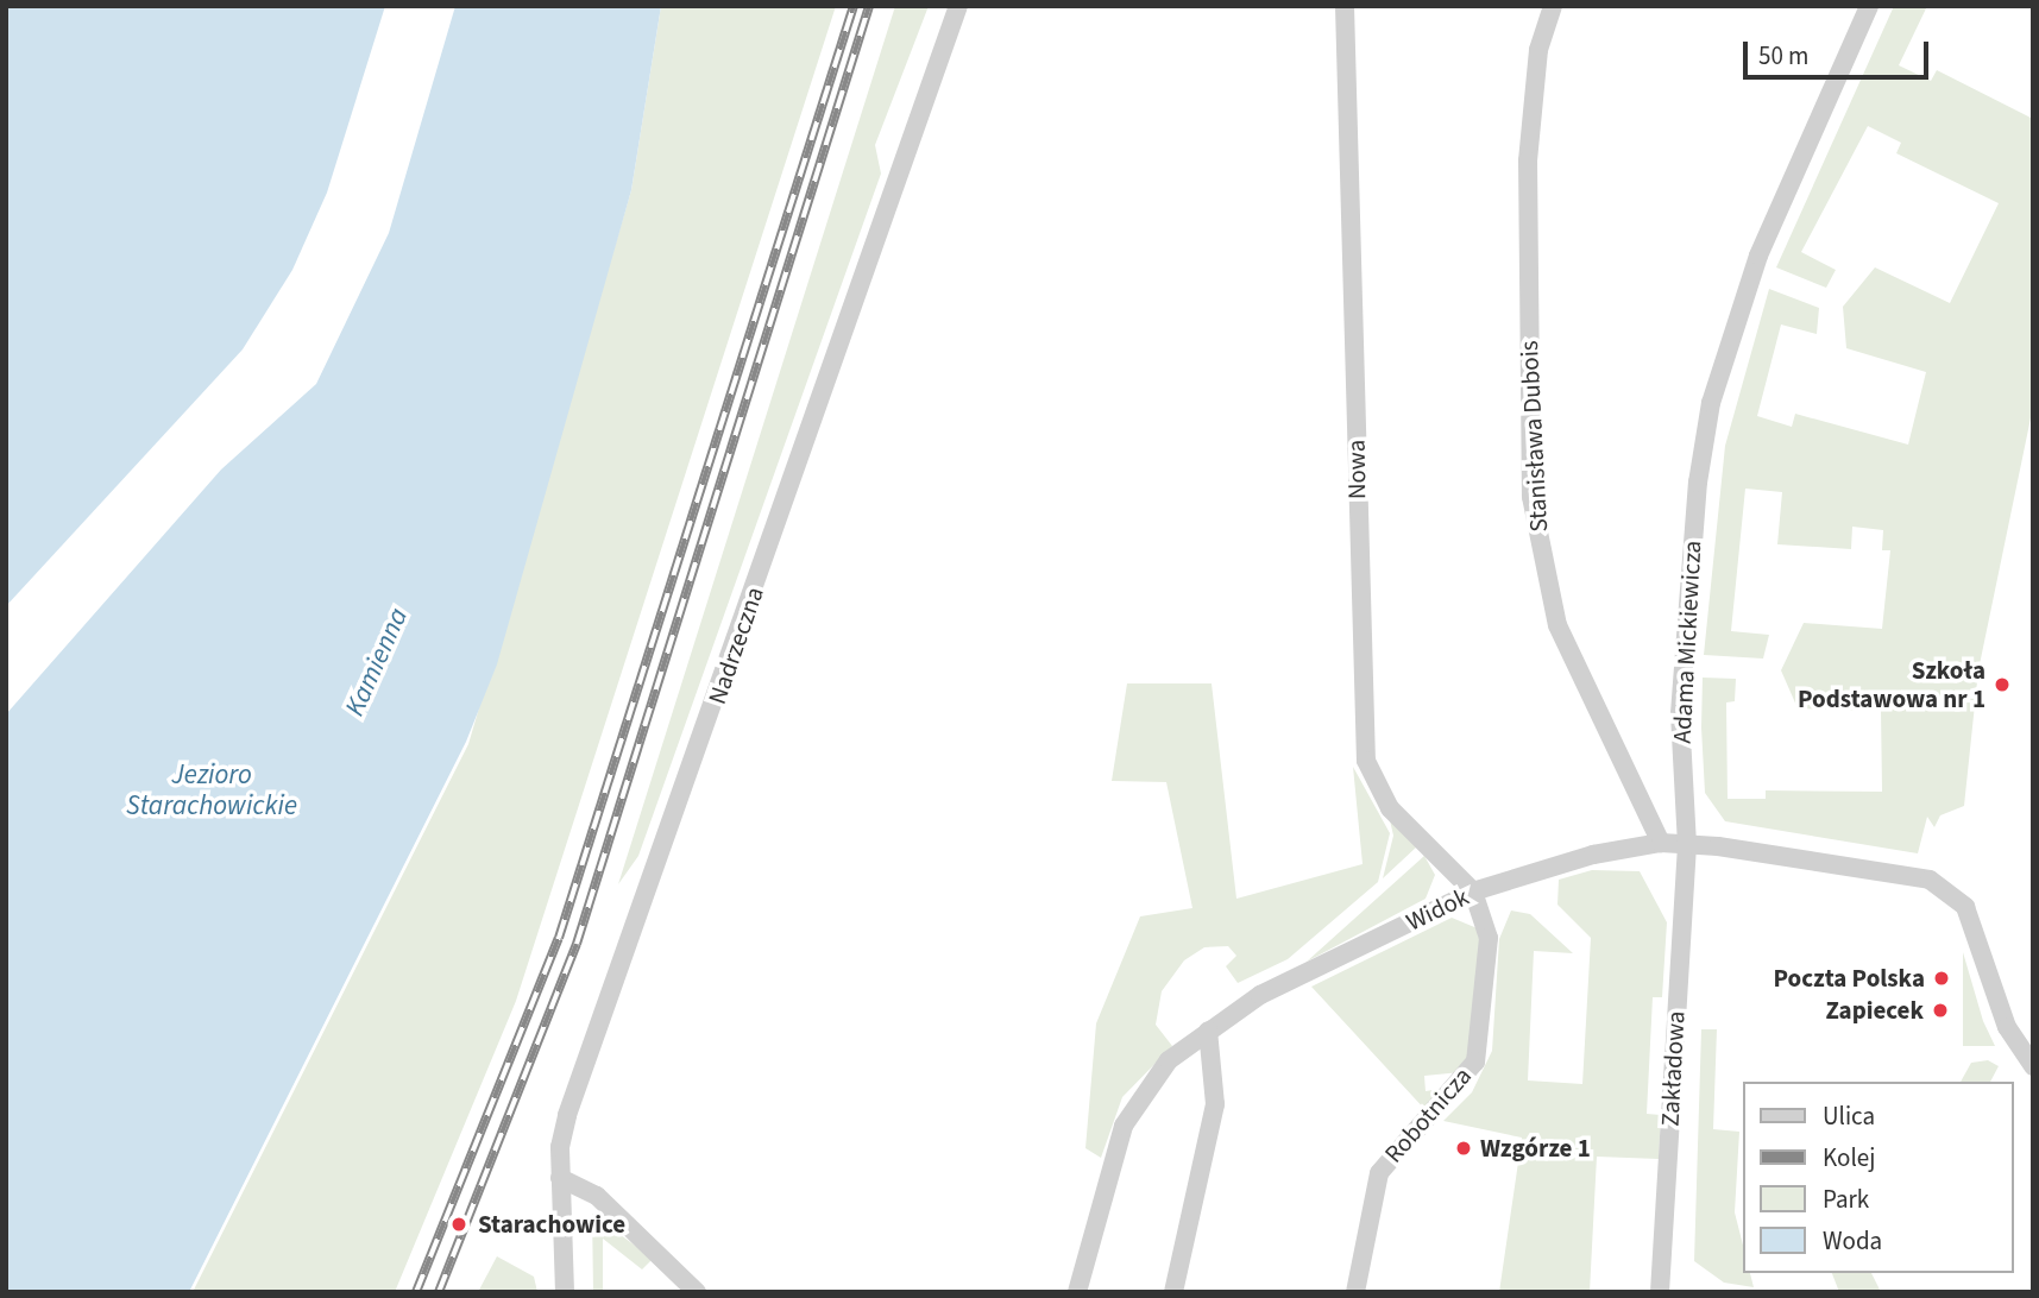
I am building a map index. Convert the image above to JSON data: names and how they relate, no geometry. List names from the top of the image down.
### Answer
{
  "streets": {
    "street": [
      "Stanisława Dubois",
      "Nowa",
      "Adama Mickiewicza",
      "Nadrzeczna",
      "Widok",
      "Zakładowa",
      "Robotnicza"
    ]
  },
  "crossings": [
    ["Stanisława Dubois", "Widok"],
    ["Nowa", "Widok"],
    ["Nowa", "Robotnicza"],
    ["Adama Mickiewicza", "Widok"],
    ["Adama Mickiewicza", "Zakładowa"],
    ["Widok", "Zakładowa"],
    ["Widok", "Robotnicza"]
  ],
  "water": ["Kamienna", "Jezioro Starachowickie"],
  "places": [
    "Szkoła Podstawowa nr 1",
    "Poczta Polska",
    "Zapiecek",
    "Wzgórze 1",
    "Starachowice"
  ],
  "legend": [
    "Ulica",
    "Kolej",
    "Park",
    "Woda"
  ],
  "scale_bar": "50 m"
}
